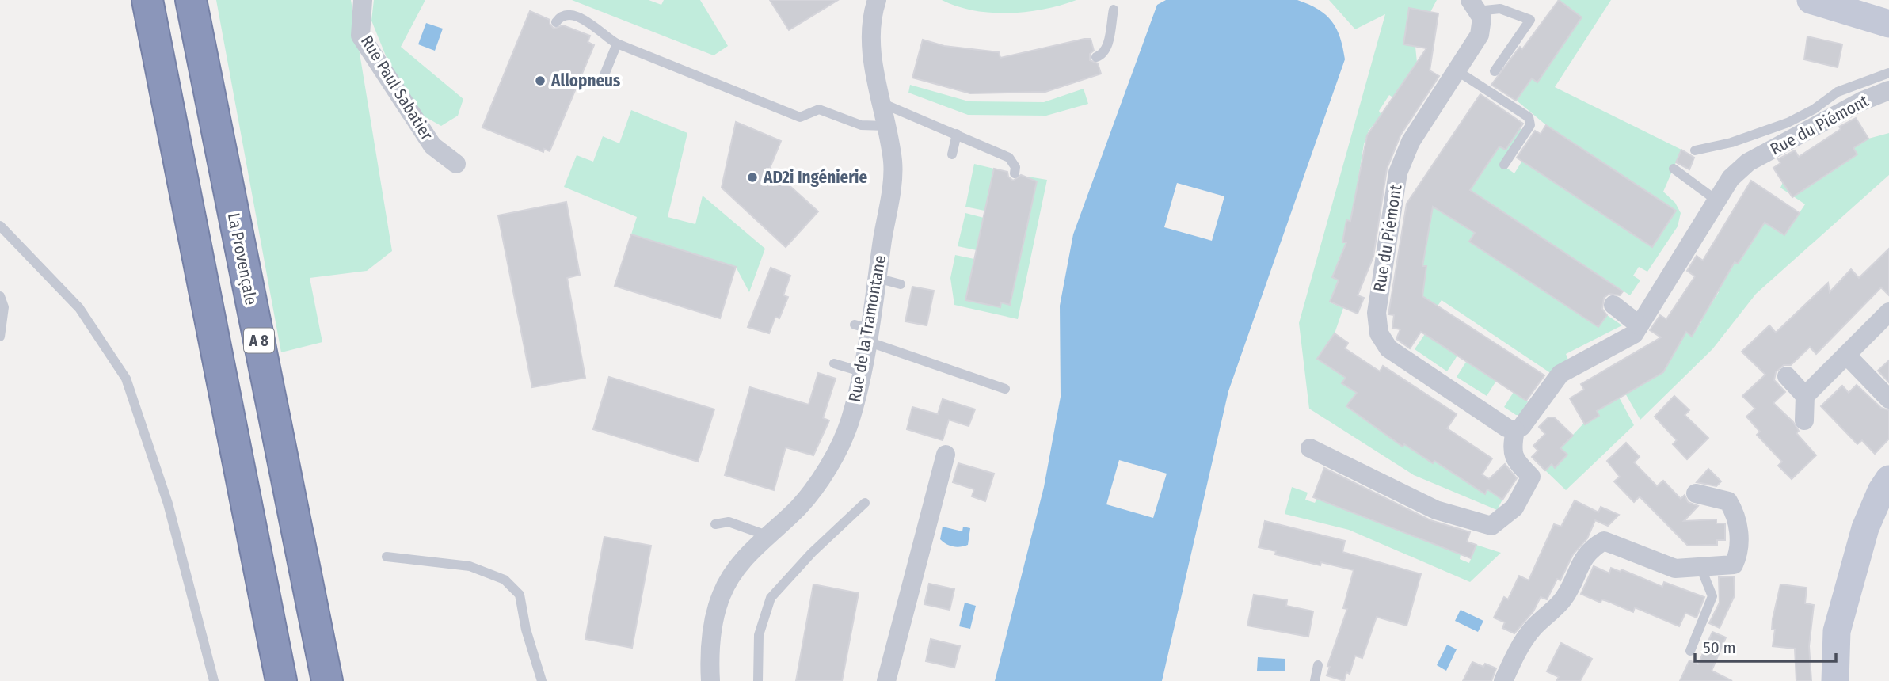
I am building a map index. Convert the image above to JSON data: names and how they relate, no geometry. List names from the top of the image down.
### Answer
{
  "streets": {
    "highway": ["La Provençale", "A 8"],
    "street": ["Rue Paul Sabatier", "Rue du Piémont", "Rue de la Tramontane"]
  },
  "places": ["Allopneus", "AD2i Ingénierie"],
  "scale_bar": "50 m"
}
